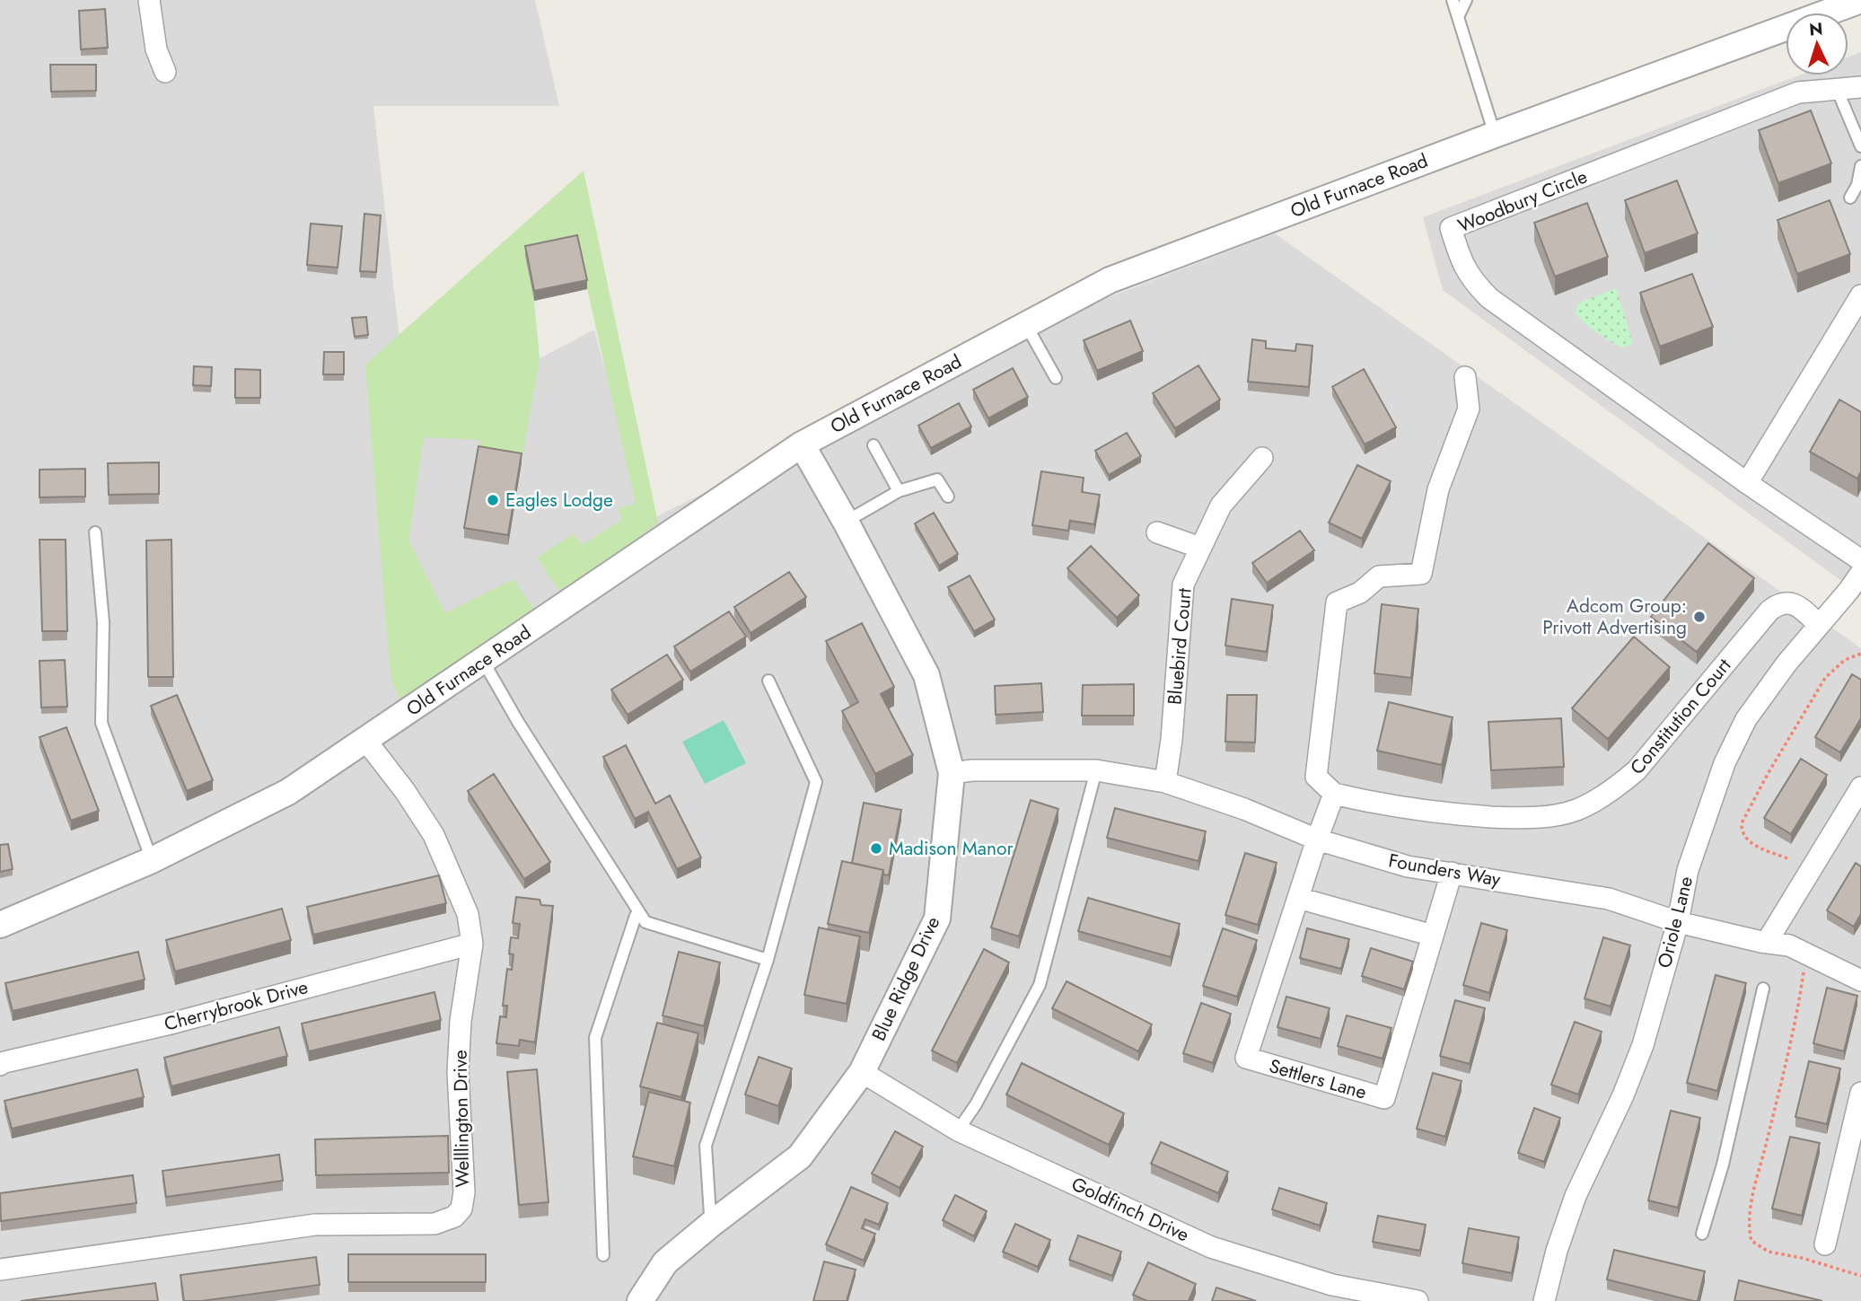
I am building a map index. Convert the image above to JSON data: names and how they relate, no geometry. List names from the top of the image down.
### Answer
{
  "streets": {
    "street": [
      "Old Furnace Road",
      "Woodbury Circle",
      "Bluebird Court",
      "Constitution Court",
      "Founders Way",
      "Oriole Lane",
      "Blue Ridge Drive",
      "Cherrybrook Drive",
      "Settlers Lane",
      "Welllington Drive",
      "Goldfinch Drive"
    ]
  },
  "crossings": [
    ["Old Furnace Road", "Blue Ridge Drive"],
    ["Old Furnace Road", "Welllington Drive"],
    ["Bluebird Court", "Founders Way"],
    ["Constitution Court", "Oriole Lane"],
    ["Constitution Court", "Settlers Lane"],
    ["Founders Way", "Oriole Lane"],
    ["Founders Way", "Blue Ridge Drive"],
    ["Founders Way", "Settlers Lane"],
    ["Blue Ridge Drive", "Goldfinch Drive"],
    ["Cherrybrook Drive", "Welllington Drive"]
  ],
  "places": ["Eagles Lodge", "Adcom Group: Privott Advertising", "Madison Manor"],
  "north": "top"
}
